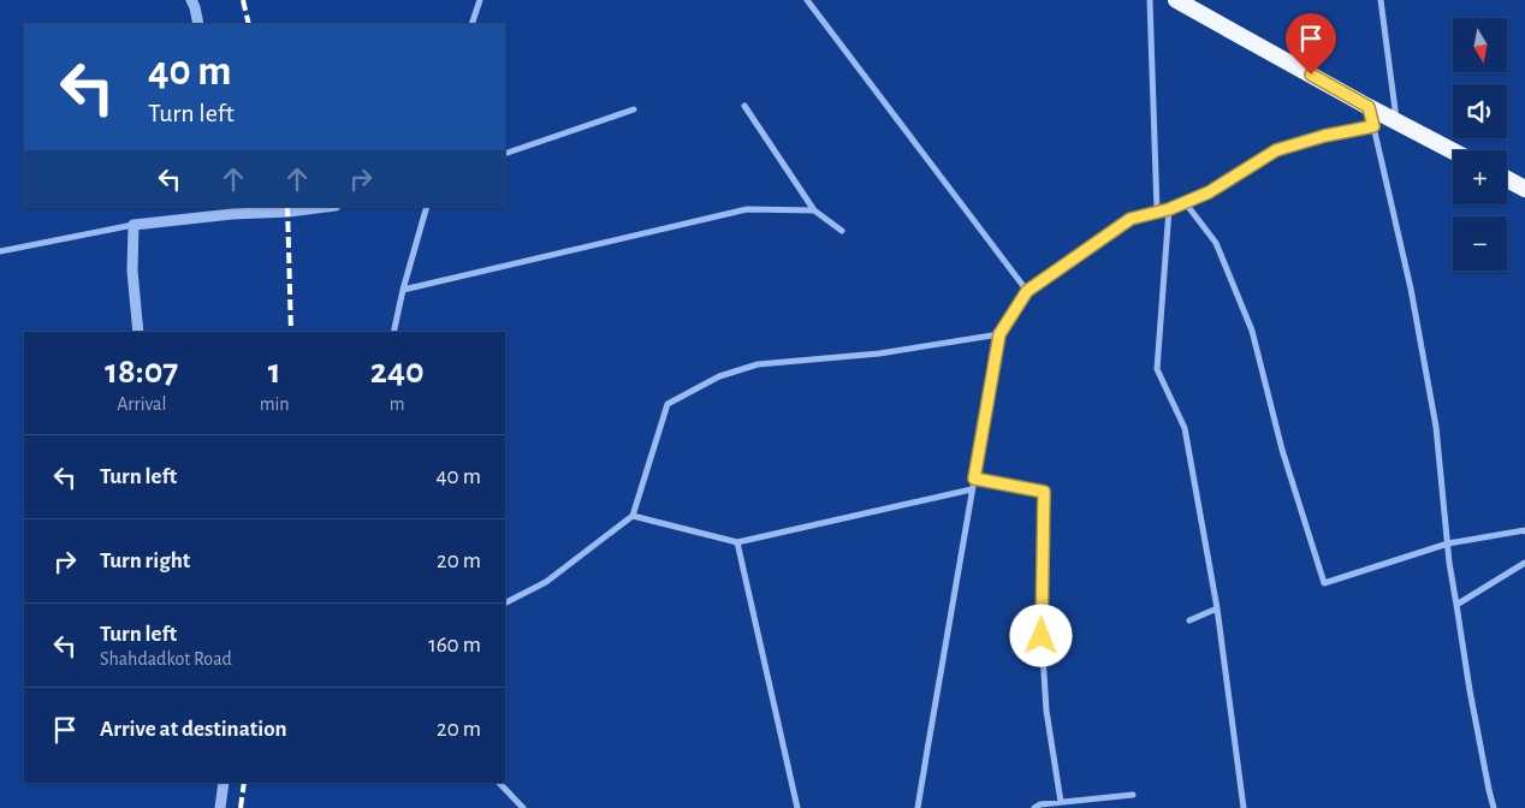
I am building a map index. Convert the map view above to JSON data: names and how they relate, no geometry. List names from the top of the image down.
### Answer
{
  "north": "bottom",
  "page": {
    "map_buttons": ["+", "−"],
    "turn": ["40 m", "Turn left"],
    "eta": [
      "18:07",
      "Arrival",
      "1",
      "min",
      "240",
      "m"
    ],
    "list": [
      {
        "name": "Turn left",
        "value": "40 m"
      },
      {
        "name": "Turn right",
        "value": "20 m"
      },
      {
        "name": "Turn left",
        "note": "Shahdadkot Road",
        "value": "160 m"
      },
      {
        "name": "Arrive at destination",
        "value": "20 m"
      }
    ]
  }
}
